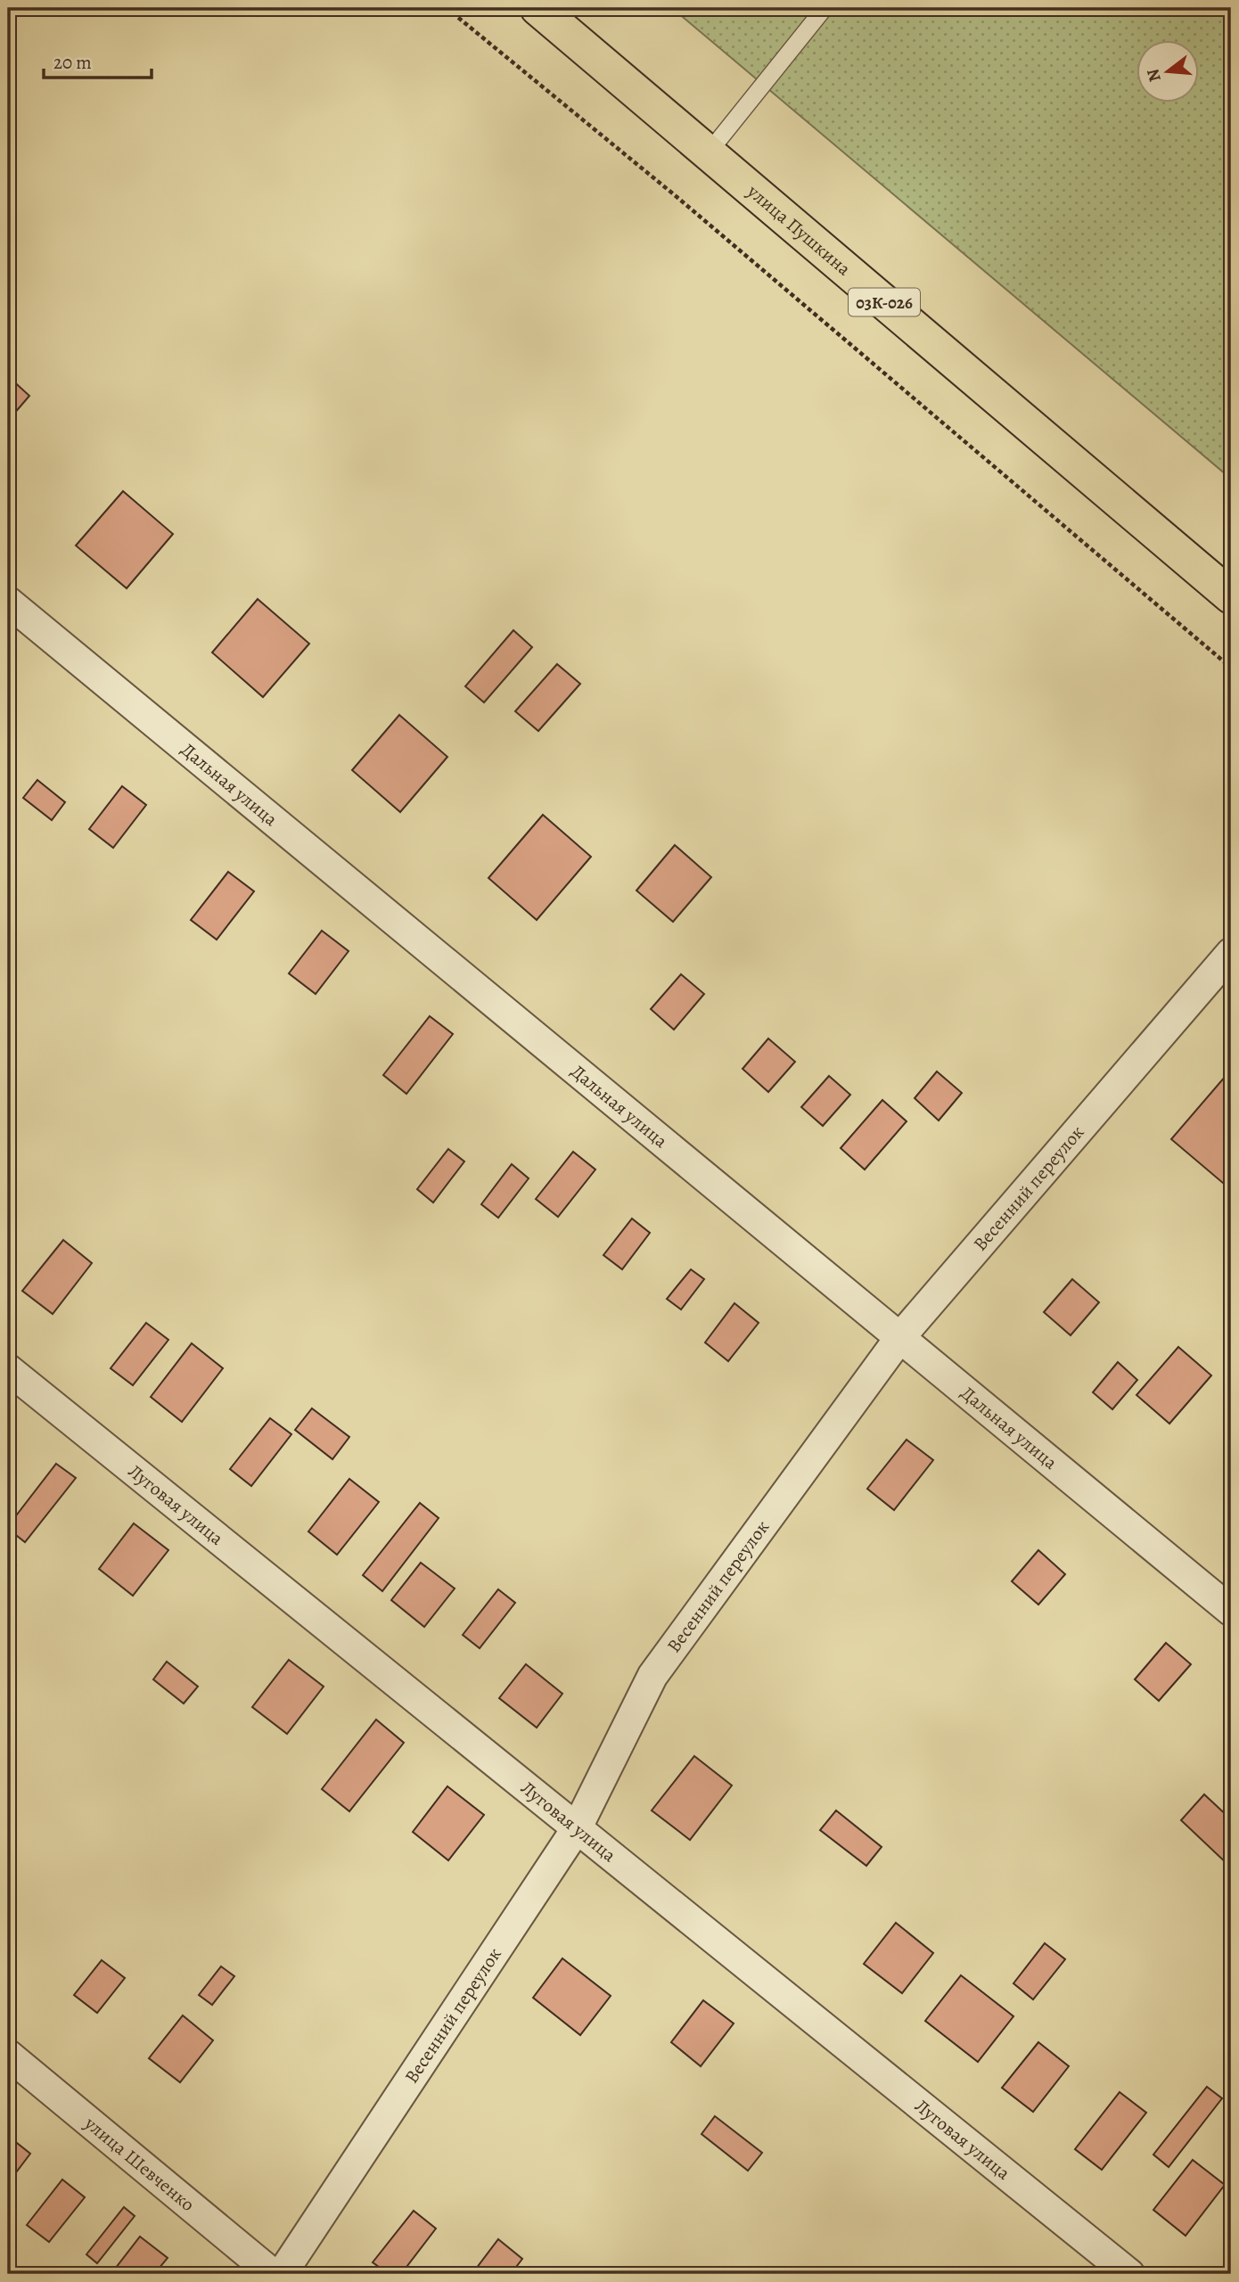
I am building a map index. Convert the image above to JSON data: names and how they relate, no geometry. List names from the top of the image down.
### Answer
{
  "streets": {
    "main road": ["улица Пушкина", "03К-026"],
    "street": [
      "Дальная улица",
      "Весенний переулок",
      "Луговая улица",
      "улица Шевченко"
    ]
  },
  "crossings": [
    ["Дальная улица", "Весенний переулок"],
    ["Весенний переулок", "Луговая улица"]
  ],
  "scale_bar": "20 m",
  "north": "left"
}
